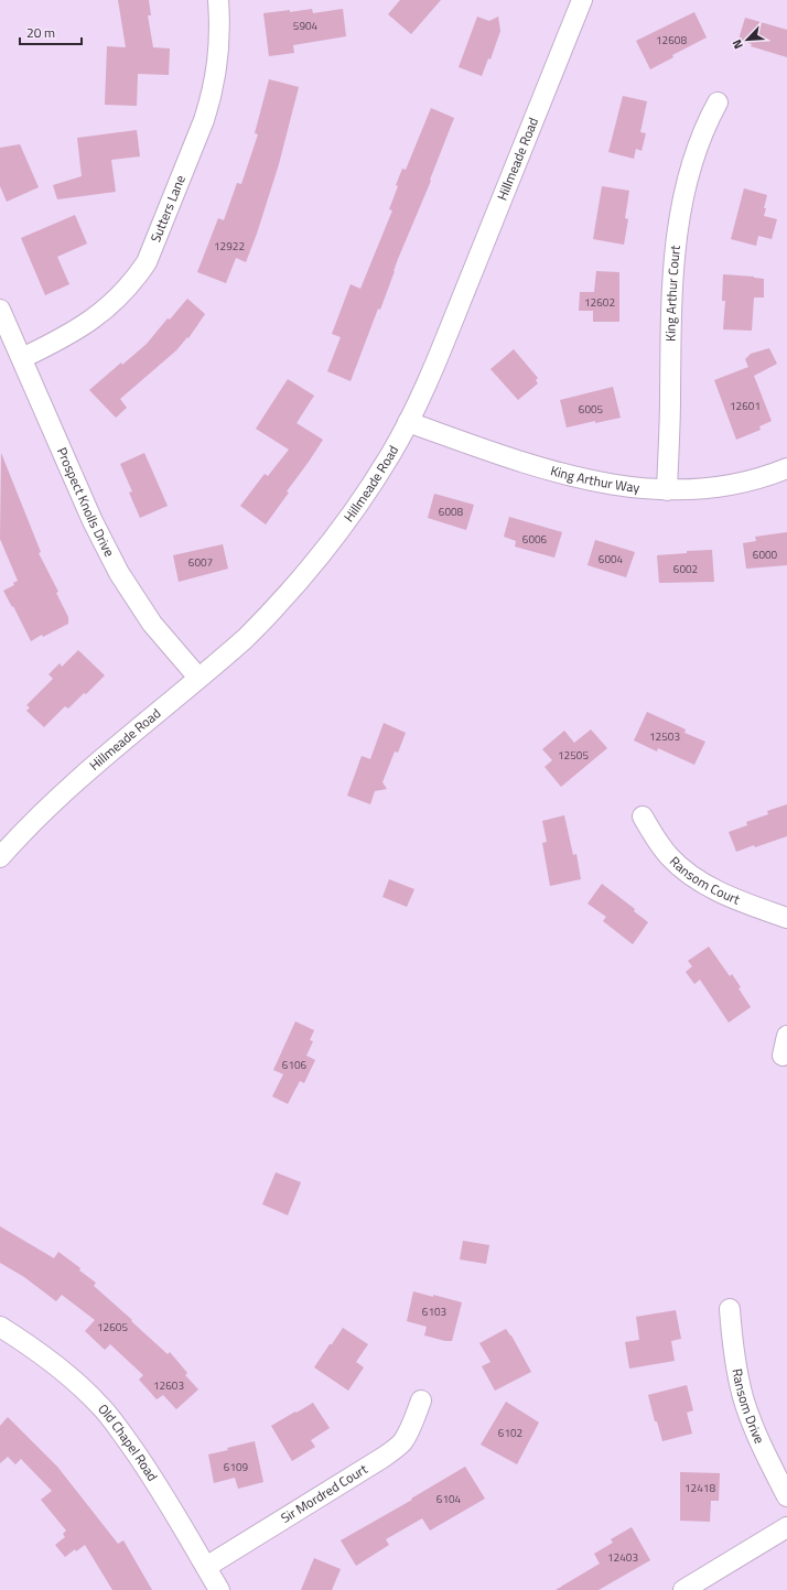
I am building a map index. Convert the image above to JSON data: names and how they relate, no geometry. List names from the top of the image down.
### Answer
{
  "streets": {
    "street": [
      "Hillmeade Road",
      "Sutters Lane",
      "King Arthur Court",
      "King Arthur Way",
      "Prospect Knolls Drive",
      "Ransom Court",
      "Ransom Drive",
      "Old Chapel Road",
      "Sir Mordred Court"
    ]
  },
  "crossings": [
    ["Hillmeade Road", "King Arthur Way"],
    ["Hillmeade Road", "Prospect Knolls Drive"],
    ["Sutters Lane", "Prospect Knolls Drive"],
    ["King Arthur Court", "King Arthur Way"],
    ["Old Chapel Road", "Sir Mordred Court"]
  ],
  "house_numbers": [
    "5904",
    "12608",
    "12922",
    "12602",
    "12601",
    "6005",
    "6008",
    "6006",
    "6000",
    "6004",
    "6007",
    "6002",
    "12503",
    "12505",
    "6106",
    "6103",
    "12605",
    "12603",
    "6102",
    "6109",
    "12418",
    "6104",
    "12403"
  ],
  "scale_bar": "20 m",
  "north": "bottom left"
}
